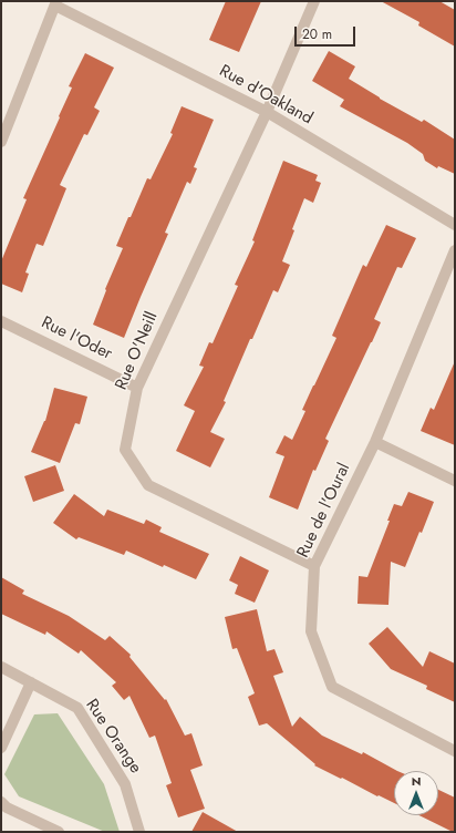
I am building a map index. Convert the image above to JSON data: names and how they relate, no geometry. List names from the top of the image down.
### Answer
{
  "streets": {
    "street": [
      "Rue d'Oakland",
      "Rue l'Oder",
      "Rue O'Neill",
      "Rue de l'Oural",
      "Rue Orange"
    ]
  },
  "crossings": [
    ["Rue d'Oakland", "Rue O'Neill"],
    ["Rue l'Oder", "Rue O'Neill"],
    ["Rue O'Neill", "Rue de l'Oural"]
  ],
  "scale_bar": "20 m",
  "north": "top"
}
